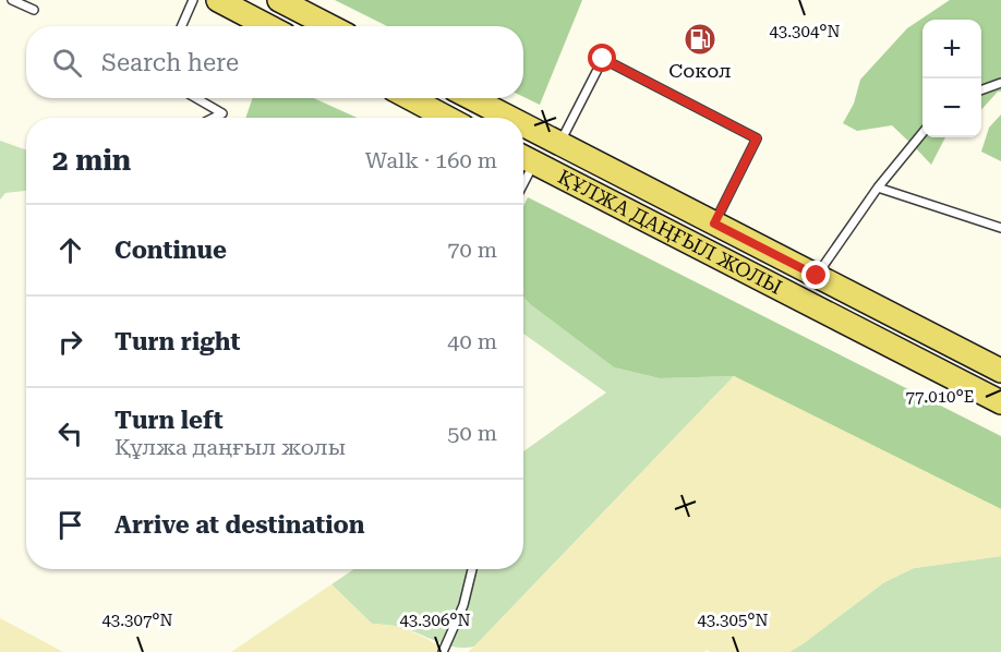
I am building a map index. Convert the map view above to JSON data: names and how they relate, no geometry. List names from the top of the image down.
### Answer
{
  "streets": {
    "main road": ["ҚҰЛЖА ДАҢҒЫЛ ЖОЛЫ"]
  },
  "places": {
    "fuel station": ["Сокол"]
  },
  "page": {
    "map_buttons": ["+", "−"],
    "search": "Search here",
    "heading": ["2 min", "Walk · 160 m"],
    "list": [
      ["Continue", "70 m"],
      ["Turn right", "40 m"],
      ["Turn left", "Құлжа даңғыл жолы", "50 m"],
      "Arrive at destination"
    ]
  },
  "coordinates": [
    "43.304°N",
    "77.010°E",
    "43.307°N",
    "43.306°N",
    "43.305°N"
  ]
}
